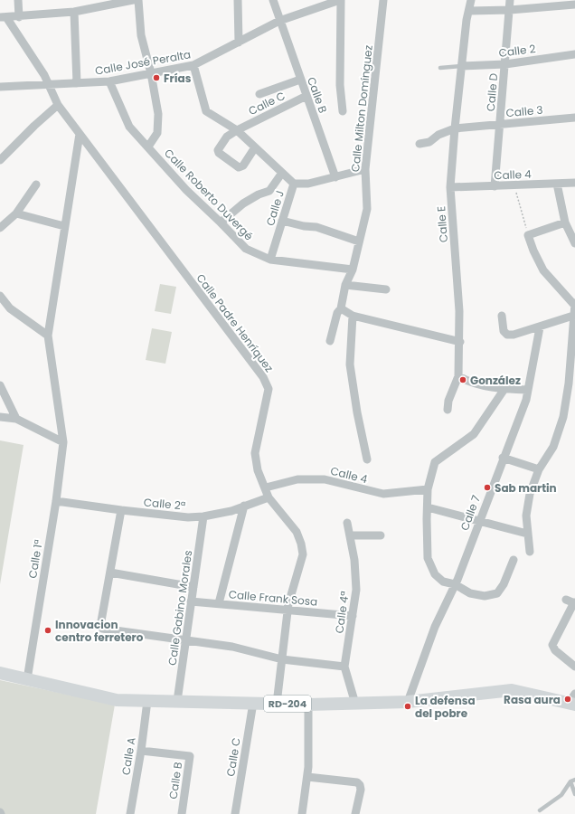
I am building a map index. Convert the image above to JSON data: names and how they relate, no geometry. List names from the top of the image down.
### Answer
{
  "streets": {
    "main road": ["RD-204"],
    "street": [
      "Calle 2",
      "Calle José Peralta",
      "Calle D",
      "Calle B",
      "Calle C",
      "Calle Milton Domínguez",
      "Calle 3",
      "Calle 4",
      "Calle Roberto Duvergé",
      "Calle J",
      "Calle E",
      "Calle Padre Henríquez",
      "Calle 2ª",
      "Calle 7",
      "Calle 1ª",
      "Calle Frank Sosa",
      "Calle Gabino Morales",
      "Calle 4ª",
      "Calle A"
    ]
  },
  "crossings": [
    ["Calle 2", "Calle D"],
    ["Calle 2", "Calle E"],
    ["Calle José Peralta", "Calle B"],
    ["Calle José Peralta", "Calle Roberto Duvergé"],
    ["Calle José Peralta", "Calle Padre Henríquez"],
    ["Calle D", "Calle 3"],
    ["Calle D", "Calle 4"],
    ["Calle B", "Calle C"],
    ["Calle B", "Calle A"],
    ["Calle C", "RD-204"],
    ["Calle Milton Domínguez", "Calle Roberto Duvergé"],
    ["Calle 3", "Calle E"],
    ["Calle 4", "Calle E"],
    ["Calle 4", "Calle Padre Henríquez"],
    ["Calle Roberto Duvergé", "Calle J"],
    ["Calle Padre Henríquez", "Calle 2ª"],
    ["Calle Padre Henríquez", "Calle 1ª"],
    ["Calle Padre Henríquez", "Calle Frank Sosa"],
    ["Calle Padre Henríquez", "RD-204"],
    ["Calle 2ª", "Calle 1ª"],
    ["Calle 2ª", "Calle Gabino Morales"],
    ["Calle 7", "RD-204"],
    ["Calle 1ª", "RD-204"],
    ["Calle Frank Sosa", "Calle Gabino Morales"],
    ["Calle Frank Sosa", "Calle 4ª"],
    ["Calle Gabino Morales", "RD-204"],
    ["Calle 4ª", "RD-204"],
    ["RD-204", "Calle A"]
  ],
  "places": [
    "Frías",
    "González",
    "Sab martin",
    "Innovacion centro ferretero",
    "Rasa aura",
    "La defensa del pobre"
  ]
}
